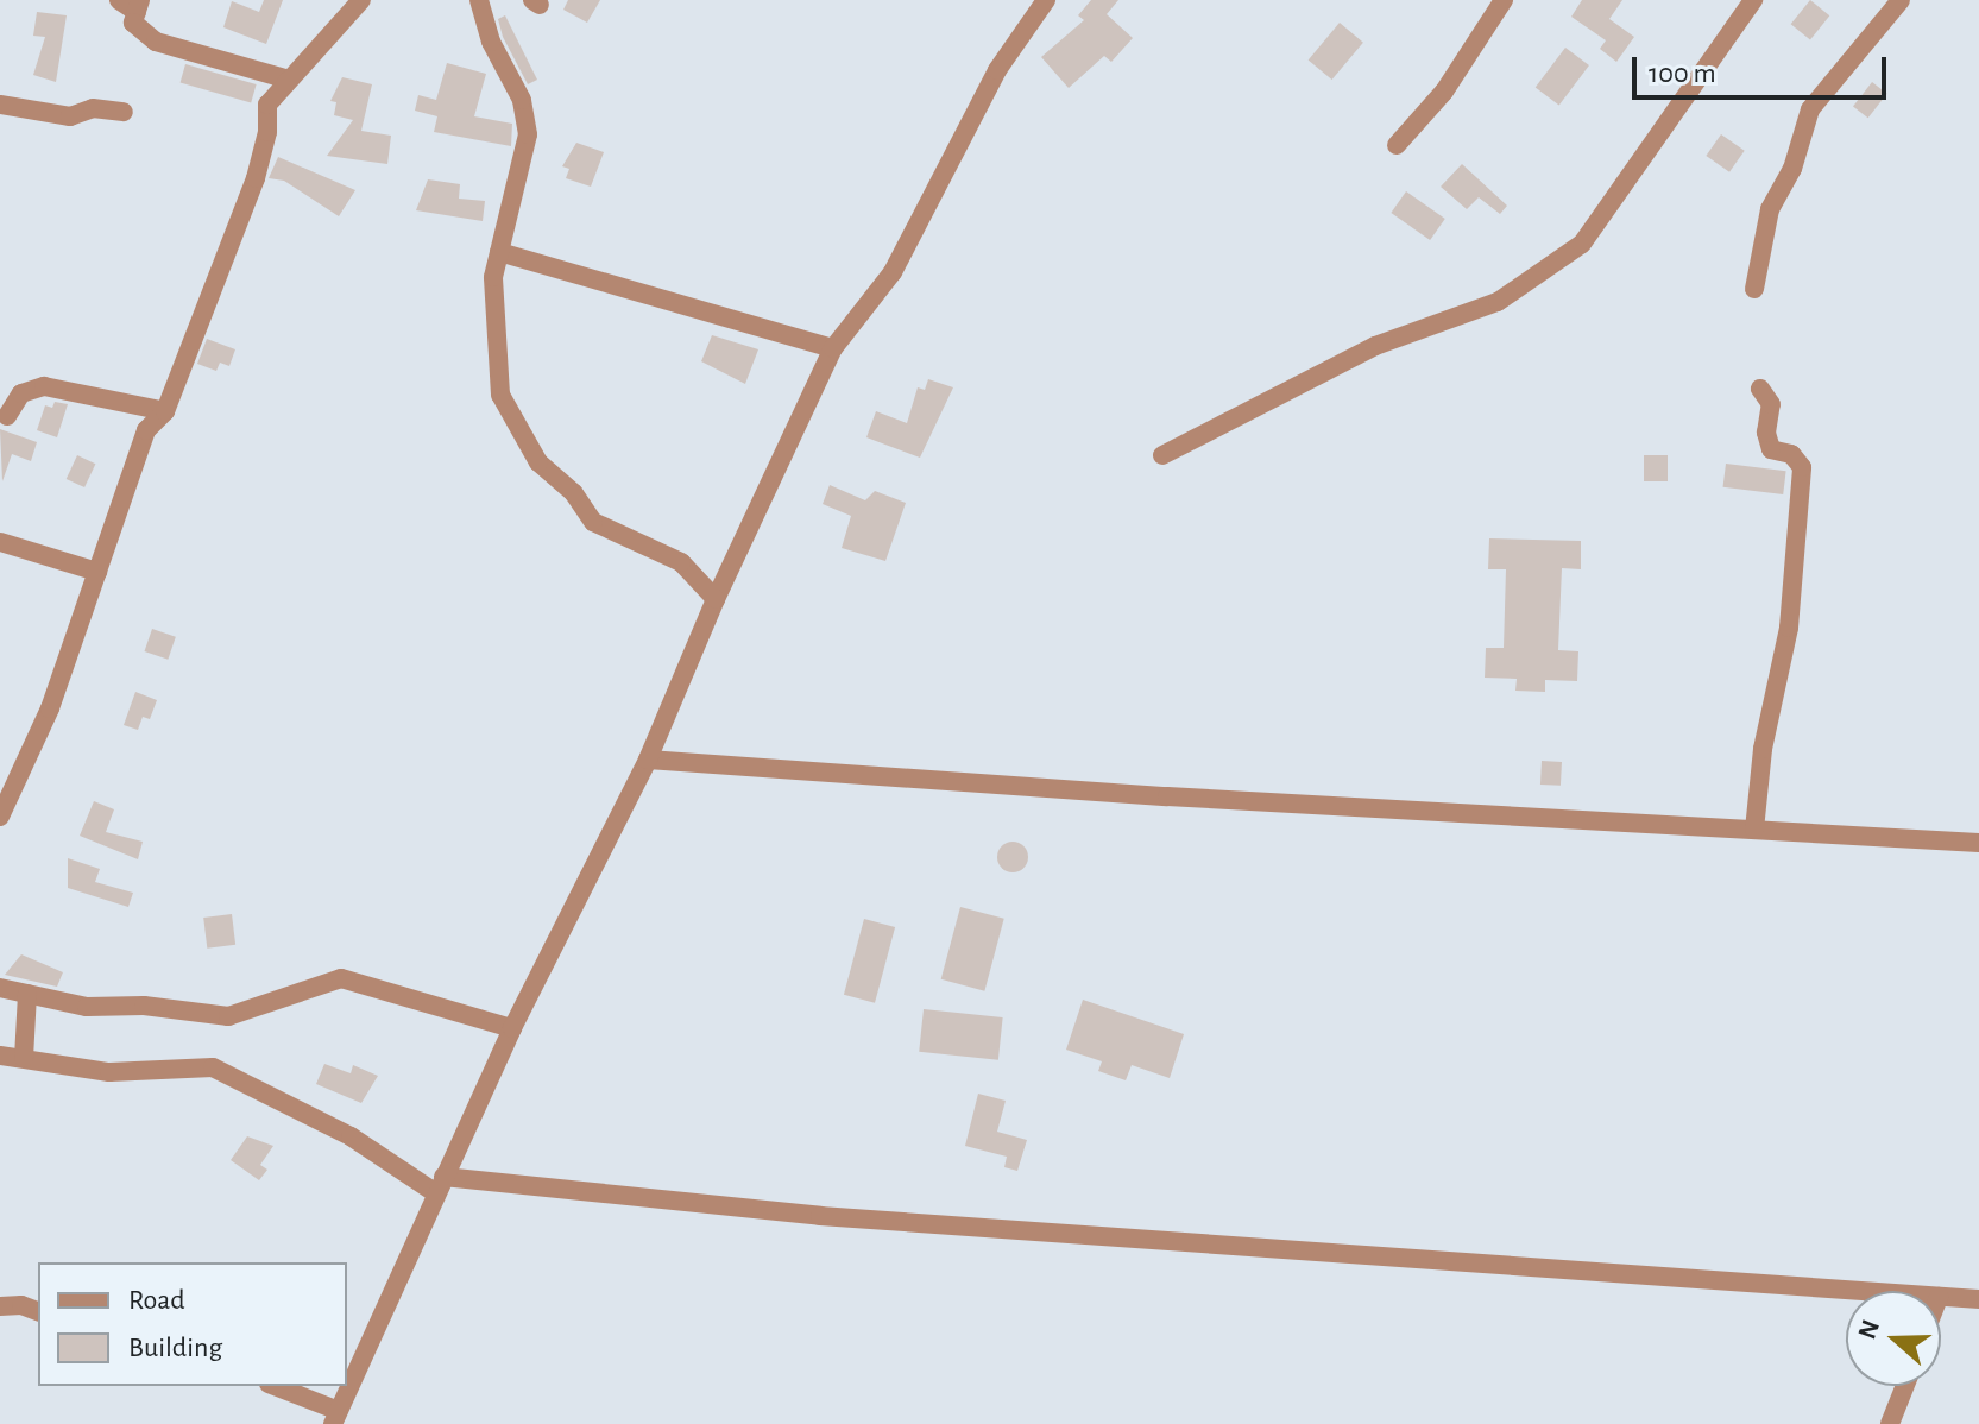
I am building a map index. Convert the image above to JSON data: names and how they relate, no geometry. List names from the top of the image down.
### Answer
{
  "legend": ["Road", "Building"],
  "scale_bar": "100 m",
  "north": "left"
}
